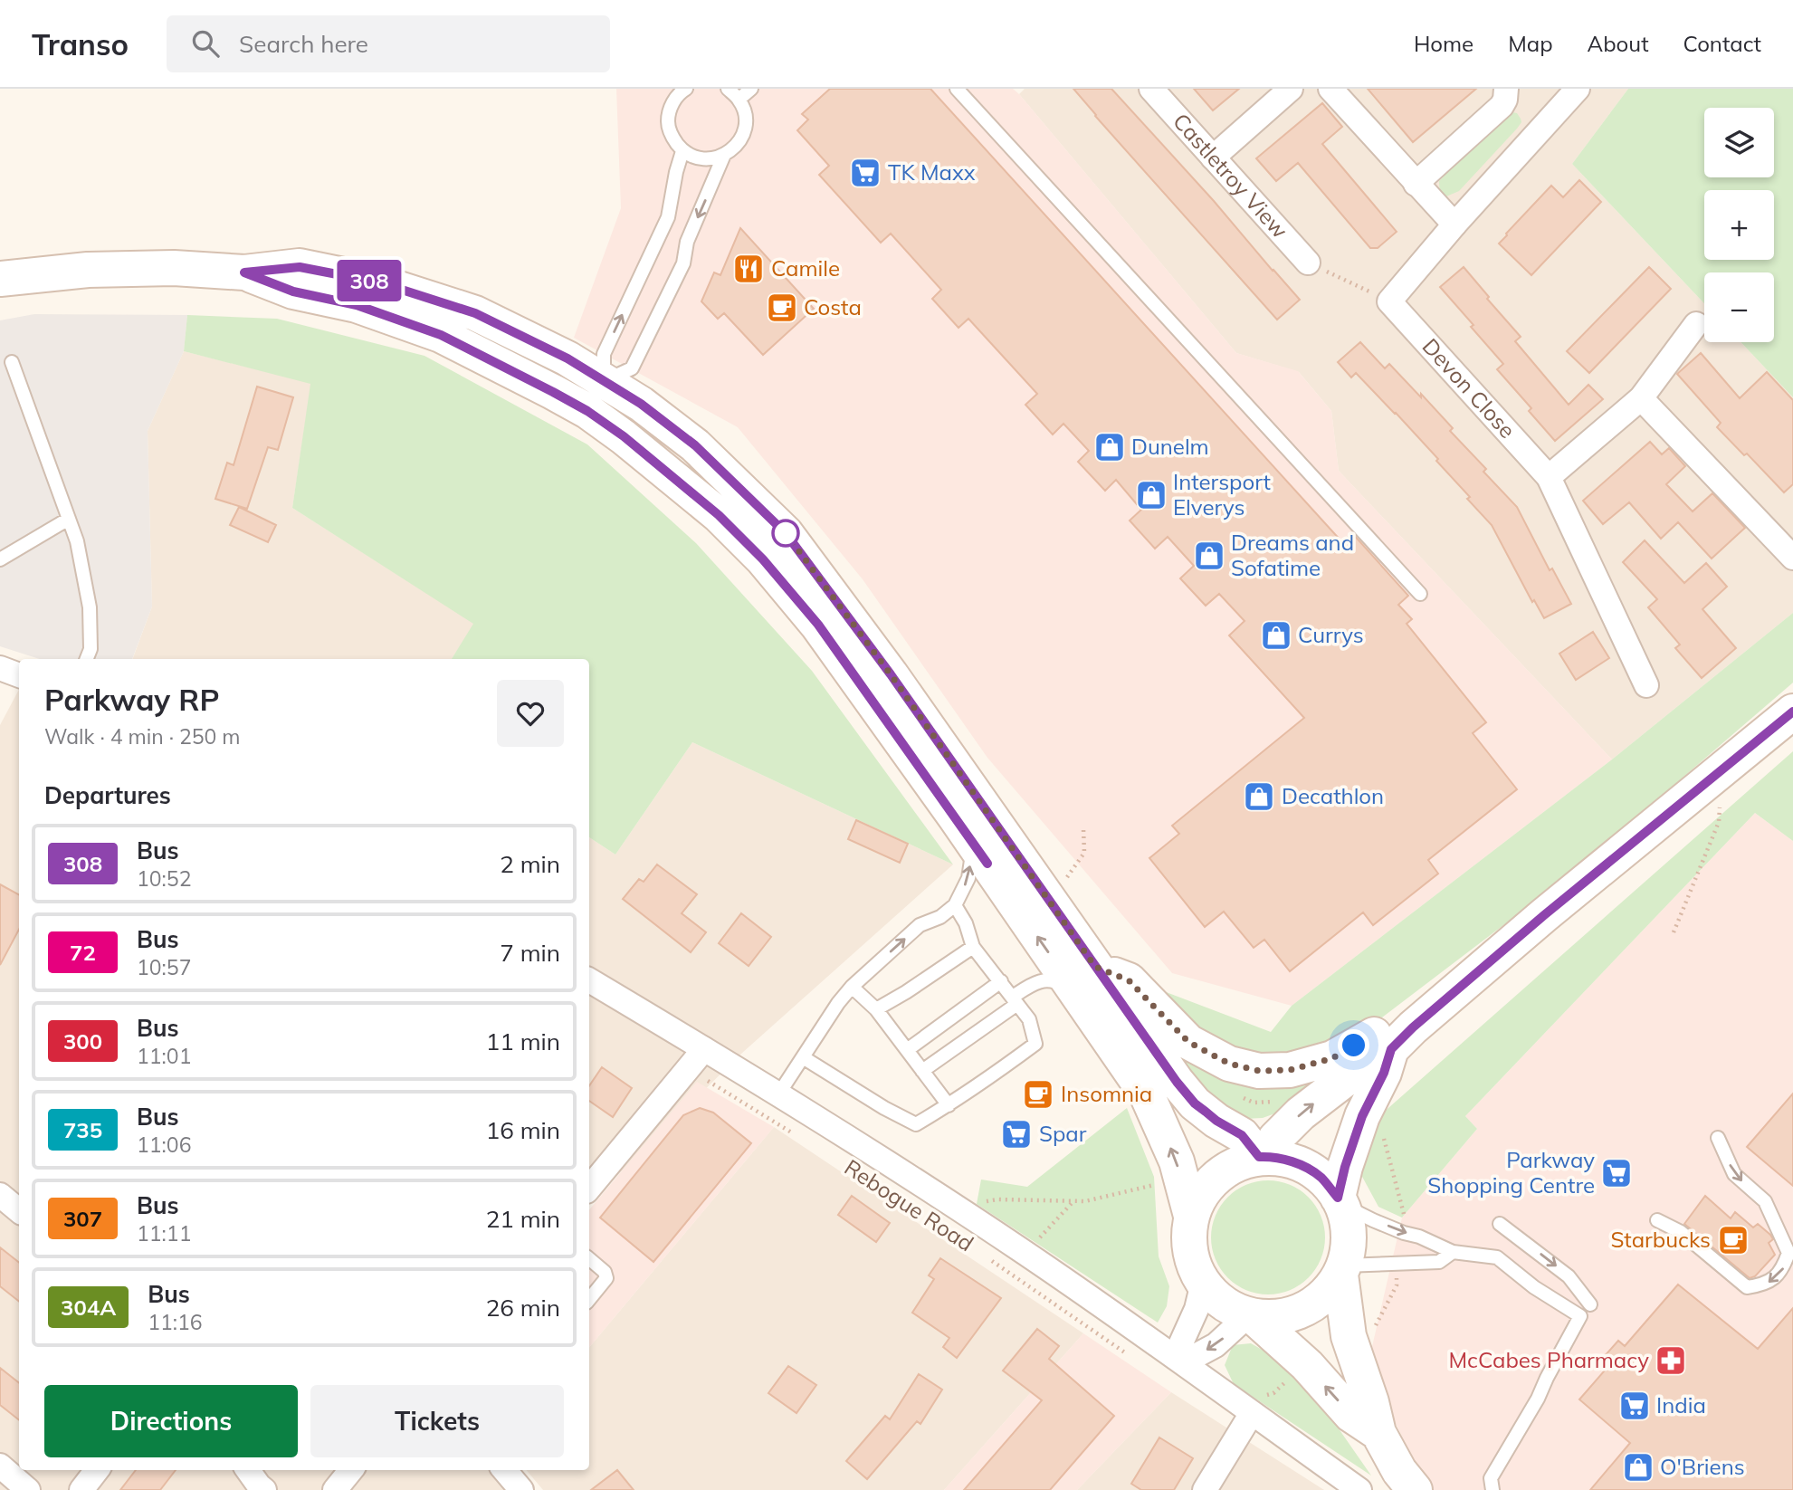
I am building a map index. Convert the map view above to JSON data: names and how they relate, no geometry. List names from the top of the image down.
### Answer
{
  "streets": {
    "street": ["Castletroy View", "Devon Close", "Rebogue Road"]
  },
  "places": {
    "supermarket": [
      "TK Maxx",
      "Spar",
      "Parkway Shopping Centre",
      "India"
    ],
    "restaurant": ["Camile"],
    "cafe": ["Costa", "Insomnia", "Starbucks"],
    "shop": [
      "Dunelm",
      "Intersport Elverys",
      "Dreams and Sofatime",
      "Currys",
      "Decathlon",
      "O'Briens"
    ],
    "pharmacy": ["McCabes Pharmacy"]
  },
  "lines": ["bus line 308"],
  "page": {
    "header": "Transo",
    "search": "Search here",
    "nav": [
      "Home",
      "Map",
      "About",
      "Contact"
    ],
    "on_map": "308",
    "map_buttons": ["+", "−"],
    "heading": [
      ["Parkway RP", "Walk · 4 min · 250 m"],
      "Departures"
    ],
    "list": [
      {
        "mark": "308",
        "name": "Bus",
        "note": "10:52",
        "value": "2 min"
      },
      {
        "mark": "72",
        "name": "Bus",
        "note": "10:57",
        "value": "7 min"
      },
      {
        "mark": "300",
        "name": "Bus",
        "note": "11:01",
        "value": "11 min"
      },
      {
        "mark": "735",
        "name": "Bus",
        "note": "11:06",
        "value": "16 min"
      },
      {
        "mark": "307",
        "name": "Bus",
        "note": "11:11",
        "value": "21 min"
      },
      {
        "mark": "304A",
        "name": "Bus",
        "note": "11:16",
        "value": "26 min"
      }
    ],
    "buttons": ["Directions", "Tickets"]
  }
}
